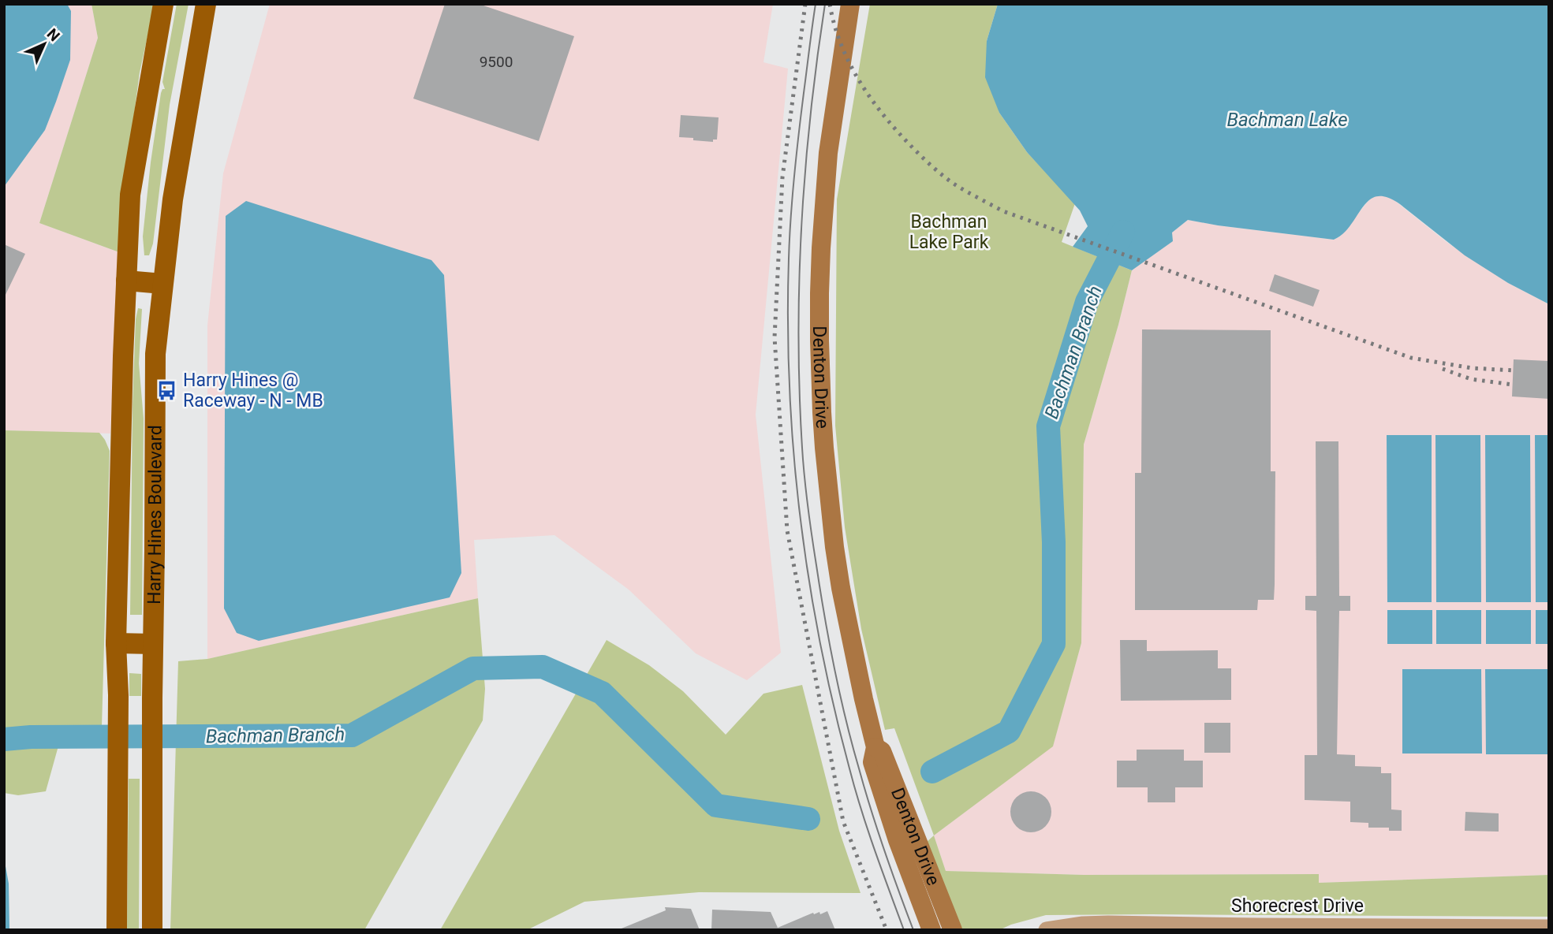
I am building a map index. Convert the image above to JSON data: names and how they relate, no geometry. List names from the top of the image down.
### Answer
{
  "streets": {
    "main road": ["Denton Drive", "Harry Hines Boulevard"],
    "street": ["Shorecrest Drive"]
  },
  "water": ["Bachman Lake", "Bachman Branch"],
  "parks": ["Bachman Lake Park"],
  "places": {
    "bus stop": ["Harry Hines @ Raceway - N - MB"]
  },
  "house_numbers": ["9500"],
  "north": "top right"
}
